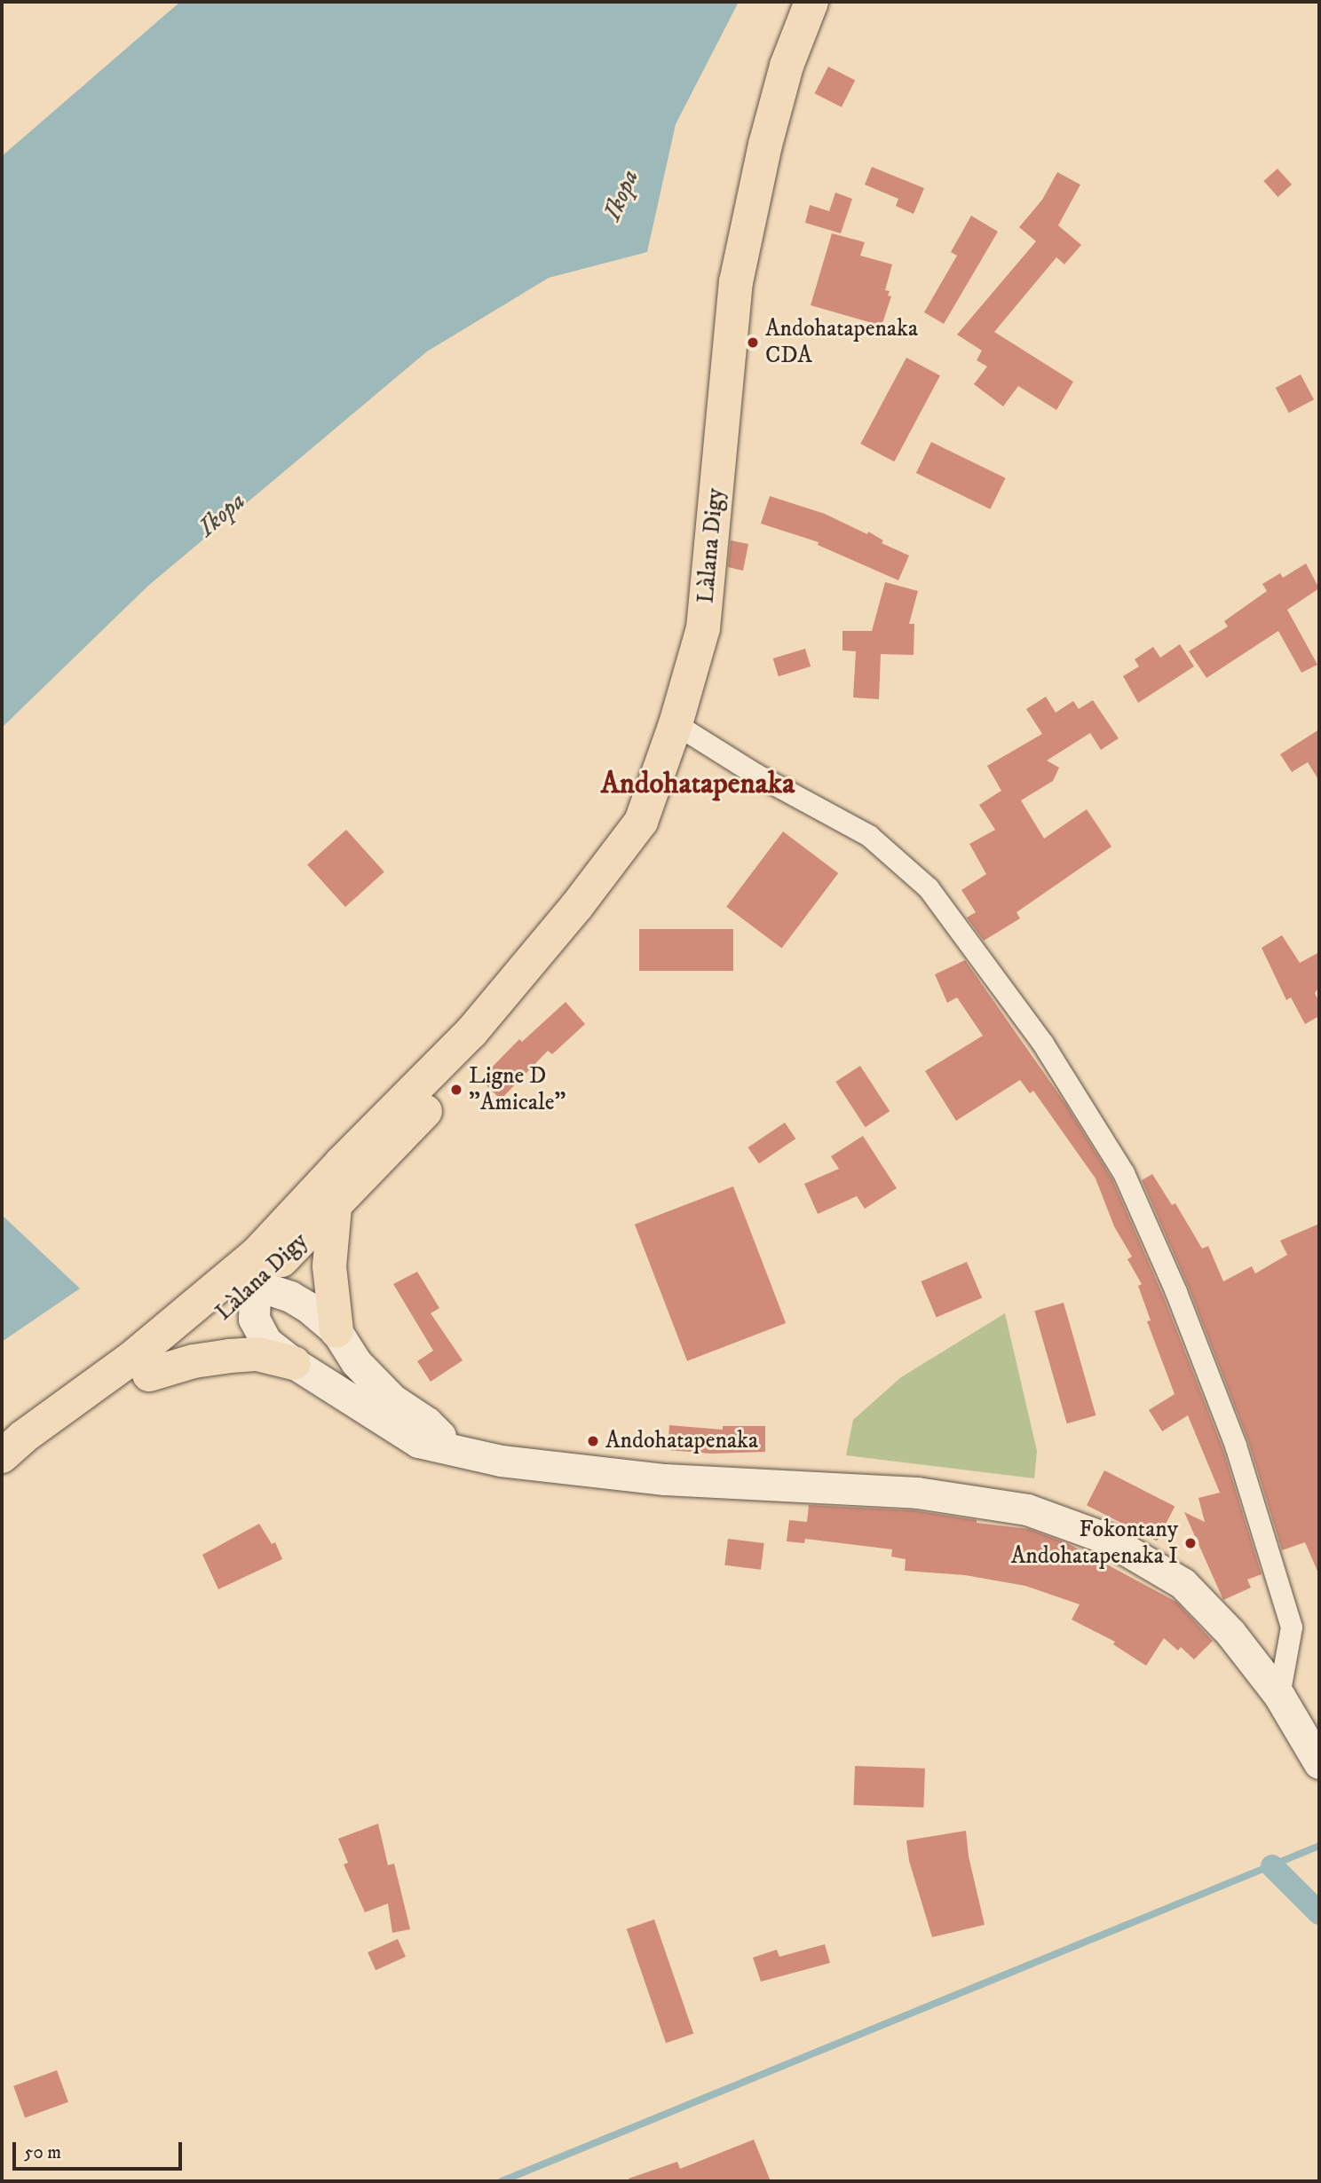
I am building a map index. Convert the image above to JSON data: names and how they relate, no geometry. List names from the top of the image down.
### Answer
{
  "streets": {
    "main road": ["Làlana Digy"]
  },
  "districts": ["Andohatapenaka"],
  "water": ["Ikopa"],
  "places": [
    "Andohatapenaka CDA",
    "Ligne D \"Amicale\"",
    "Andohatapenaka",
    "Fokontany Andohatapenaka I"
  ],
  "scale_bar": "50 m"
}
